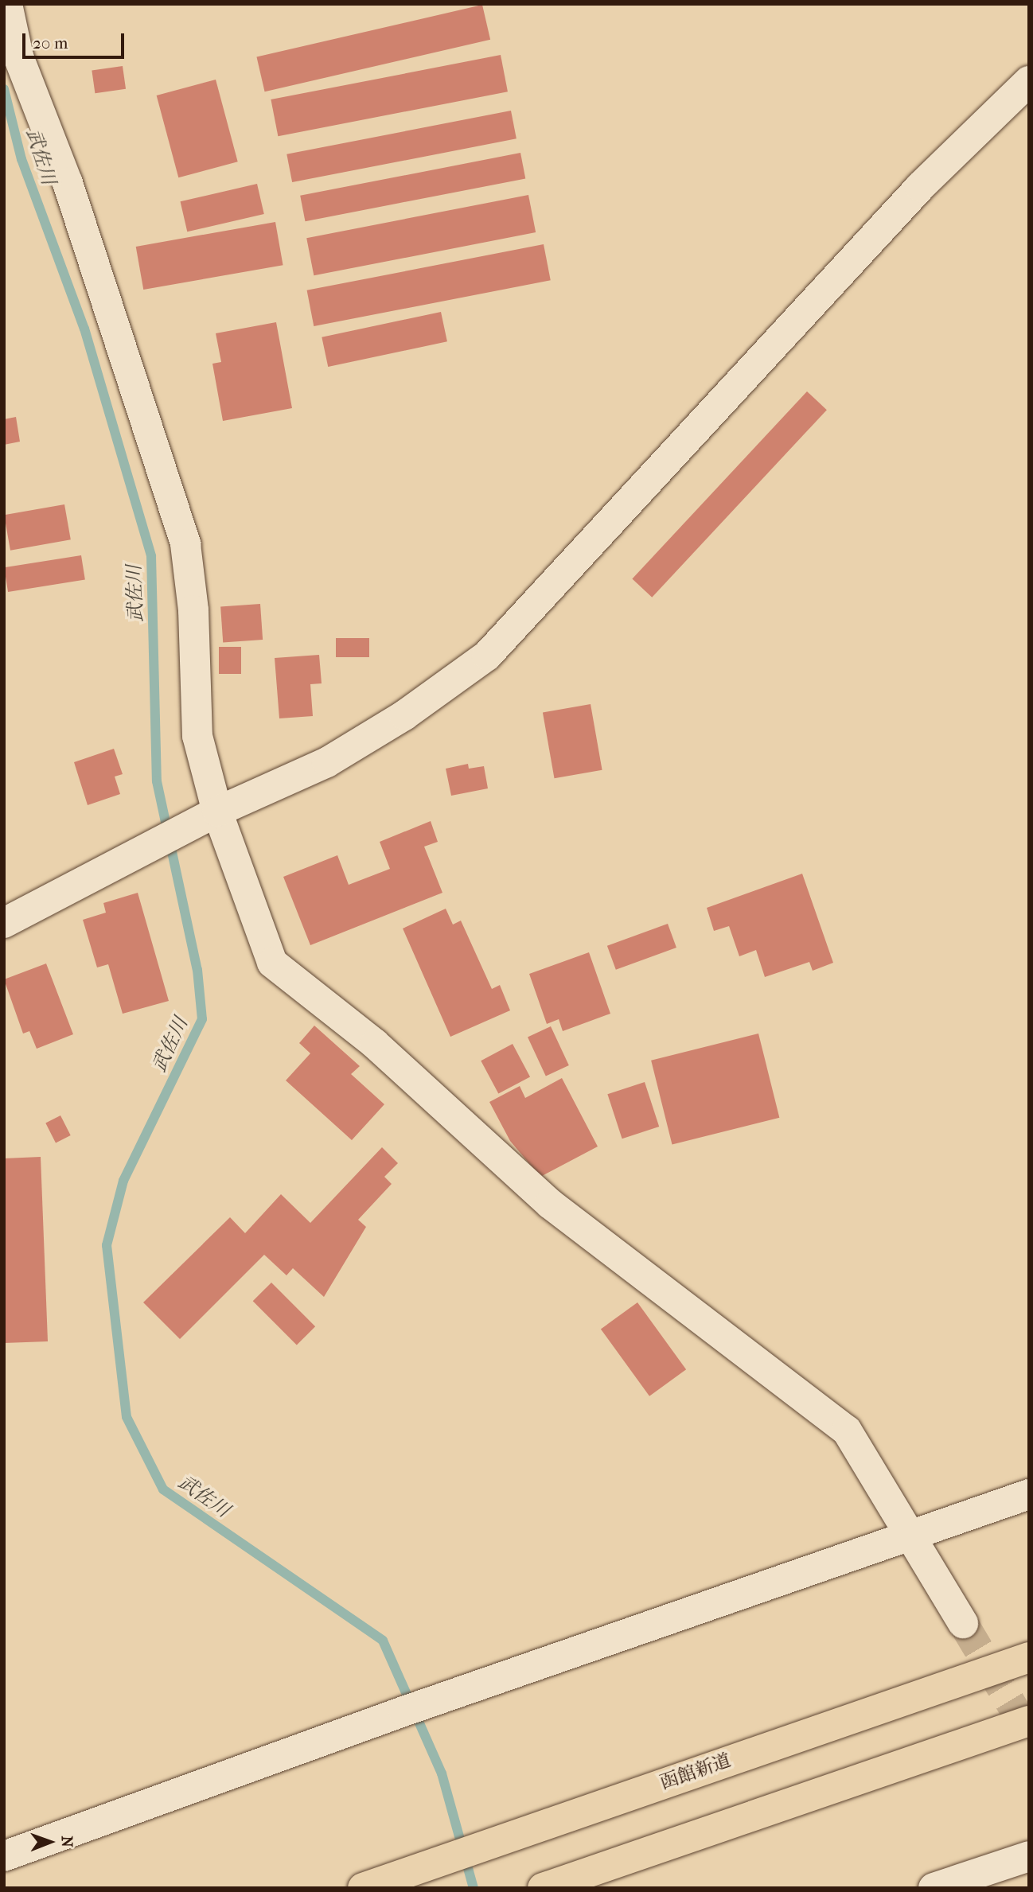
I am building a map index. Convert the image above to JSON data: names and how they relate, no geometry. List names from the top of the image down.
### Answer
{
  "streets": {
    "highway": ["函館新道"]
  },
  "water": ["武佐川"],
  "scale_bar": "20 m",
  "north": "right"
}
